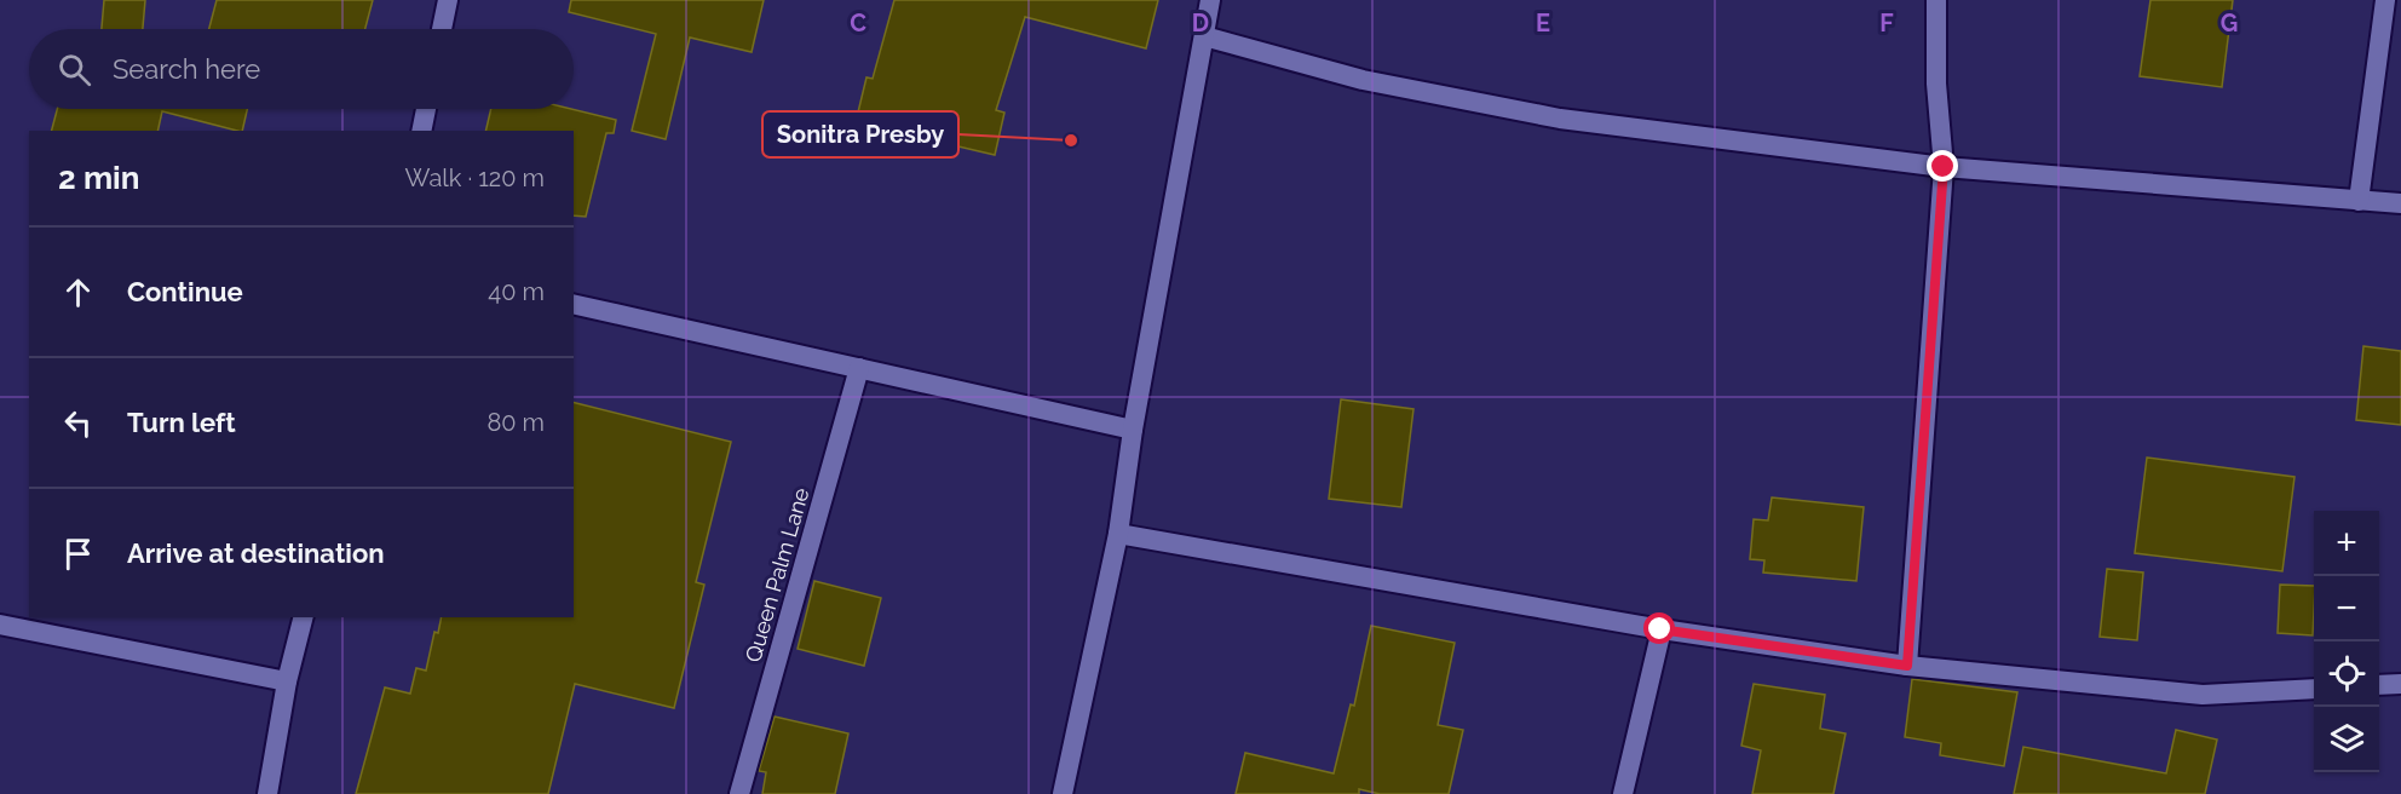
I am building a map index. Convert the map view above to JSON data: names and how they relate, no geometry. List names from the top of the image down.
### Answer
{
  "streets": {
    "street": ["Queen Palm Lane"]
  },
  "places": ["Sonitra Presby"],
  "page": {
    "search": "Search here",
    "heading": ["2 min", "Walk · 120 m"],
    "list": [
      ["Continue", "40 m"],
      ["Turn left", "80 m"],
      "Arrive at destination"
    ],
    "map_buttons": ["+", "−"]
  },
  "grid": {
    "columns": [
      "C",
      "D",
      "E",
      "F",
      "G"
    ]
  }
}
